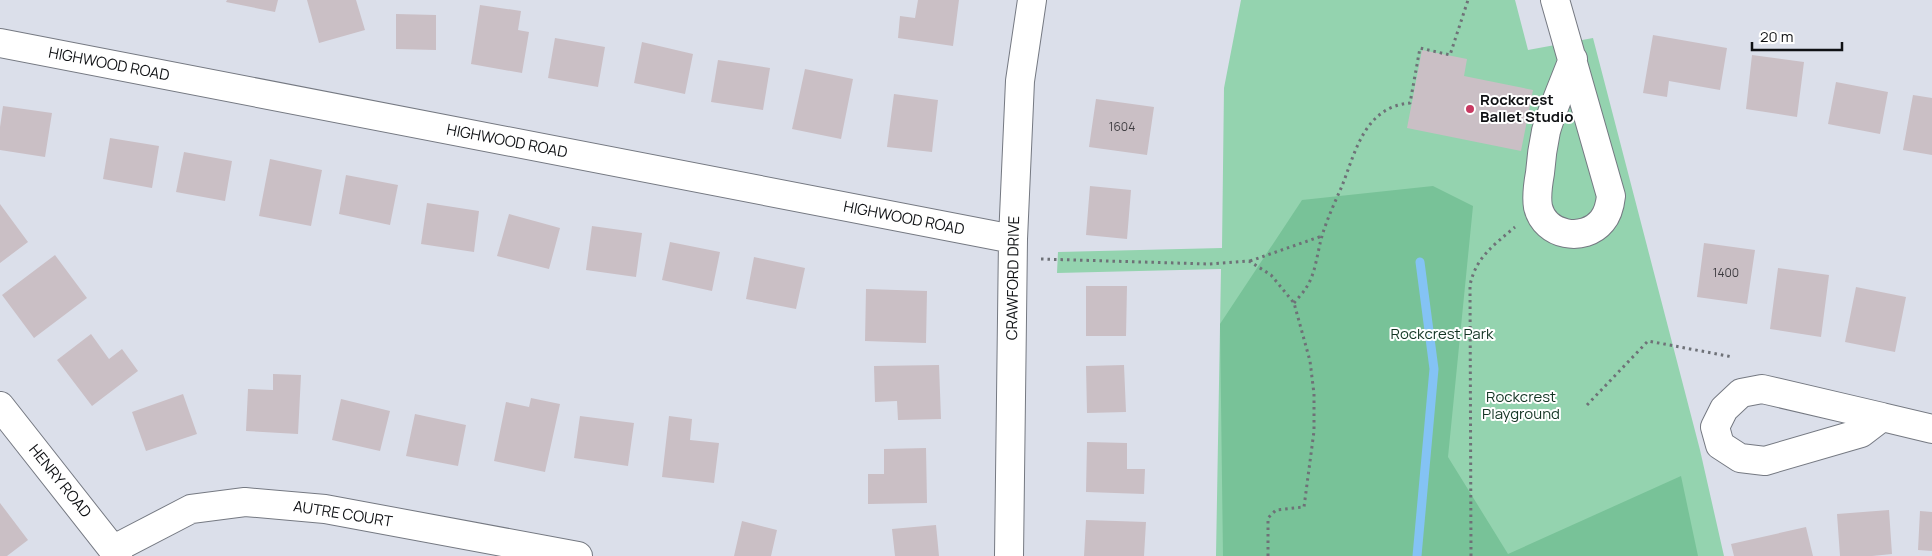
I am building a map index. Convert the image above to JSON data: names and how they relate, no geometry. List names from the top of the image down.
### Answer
{
  "streets": {
    "street": [
      "HIGHWOOD ROAD",
      "CRAWFORD DRIVE",
      "HENRY ROAD",
      "AUTRE COURT"
    ]
  },
  "crossings": [
    ["HIGHWOOD ROAD", "CRAWFORD DRIVE"],
    ["HENRY ROAD", "AUTRE COURT"]
  ],
  "parks": ["Rockcrest Park", "Rockcrest Playground"],
  "places": ["Rockcrest Ballet Studio"],
  "house_numbers": ["1604", "1400"],
  "scale_bar": "20 m"
}
